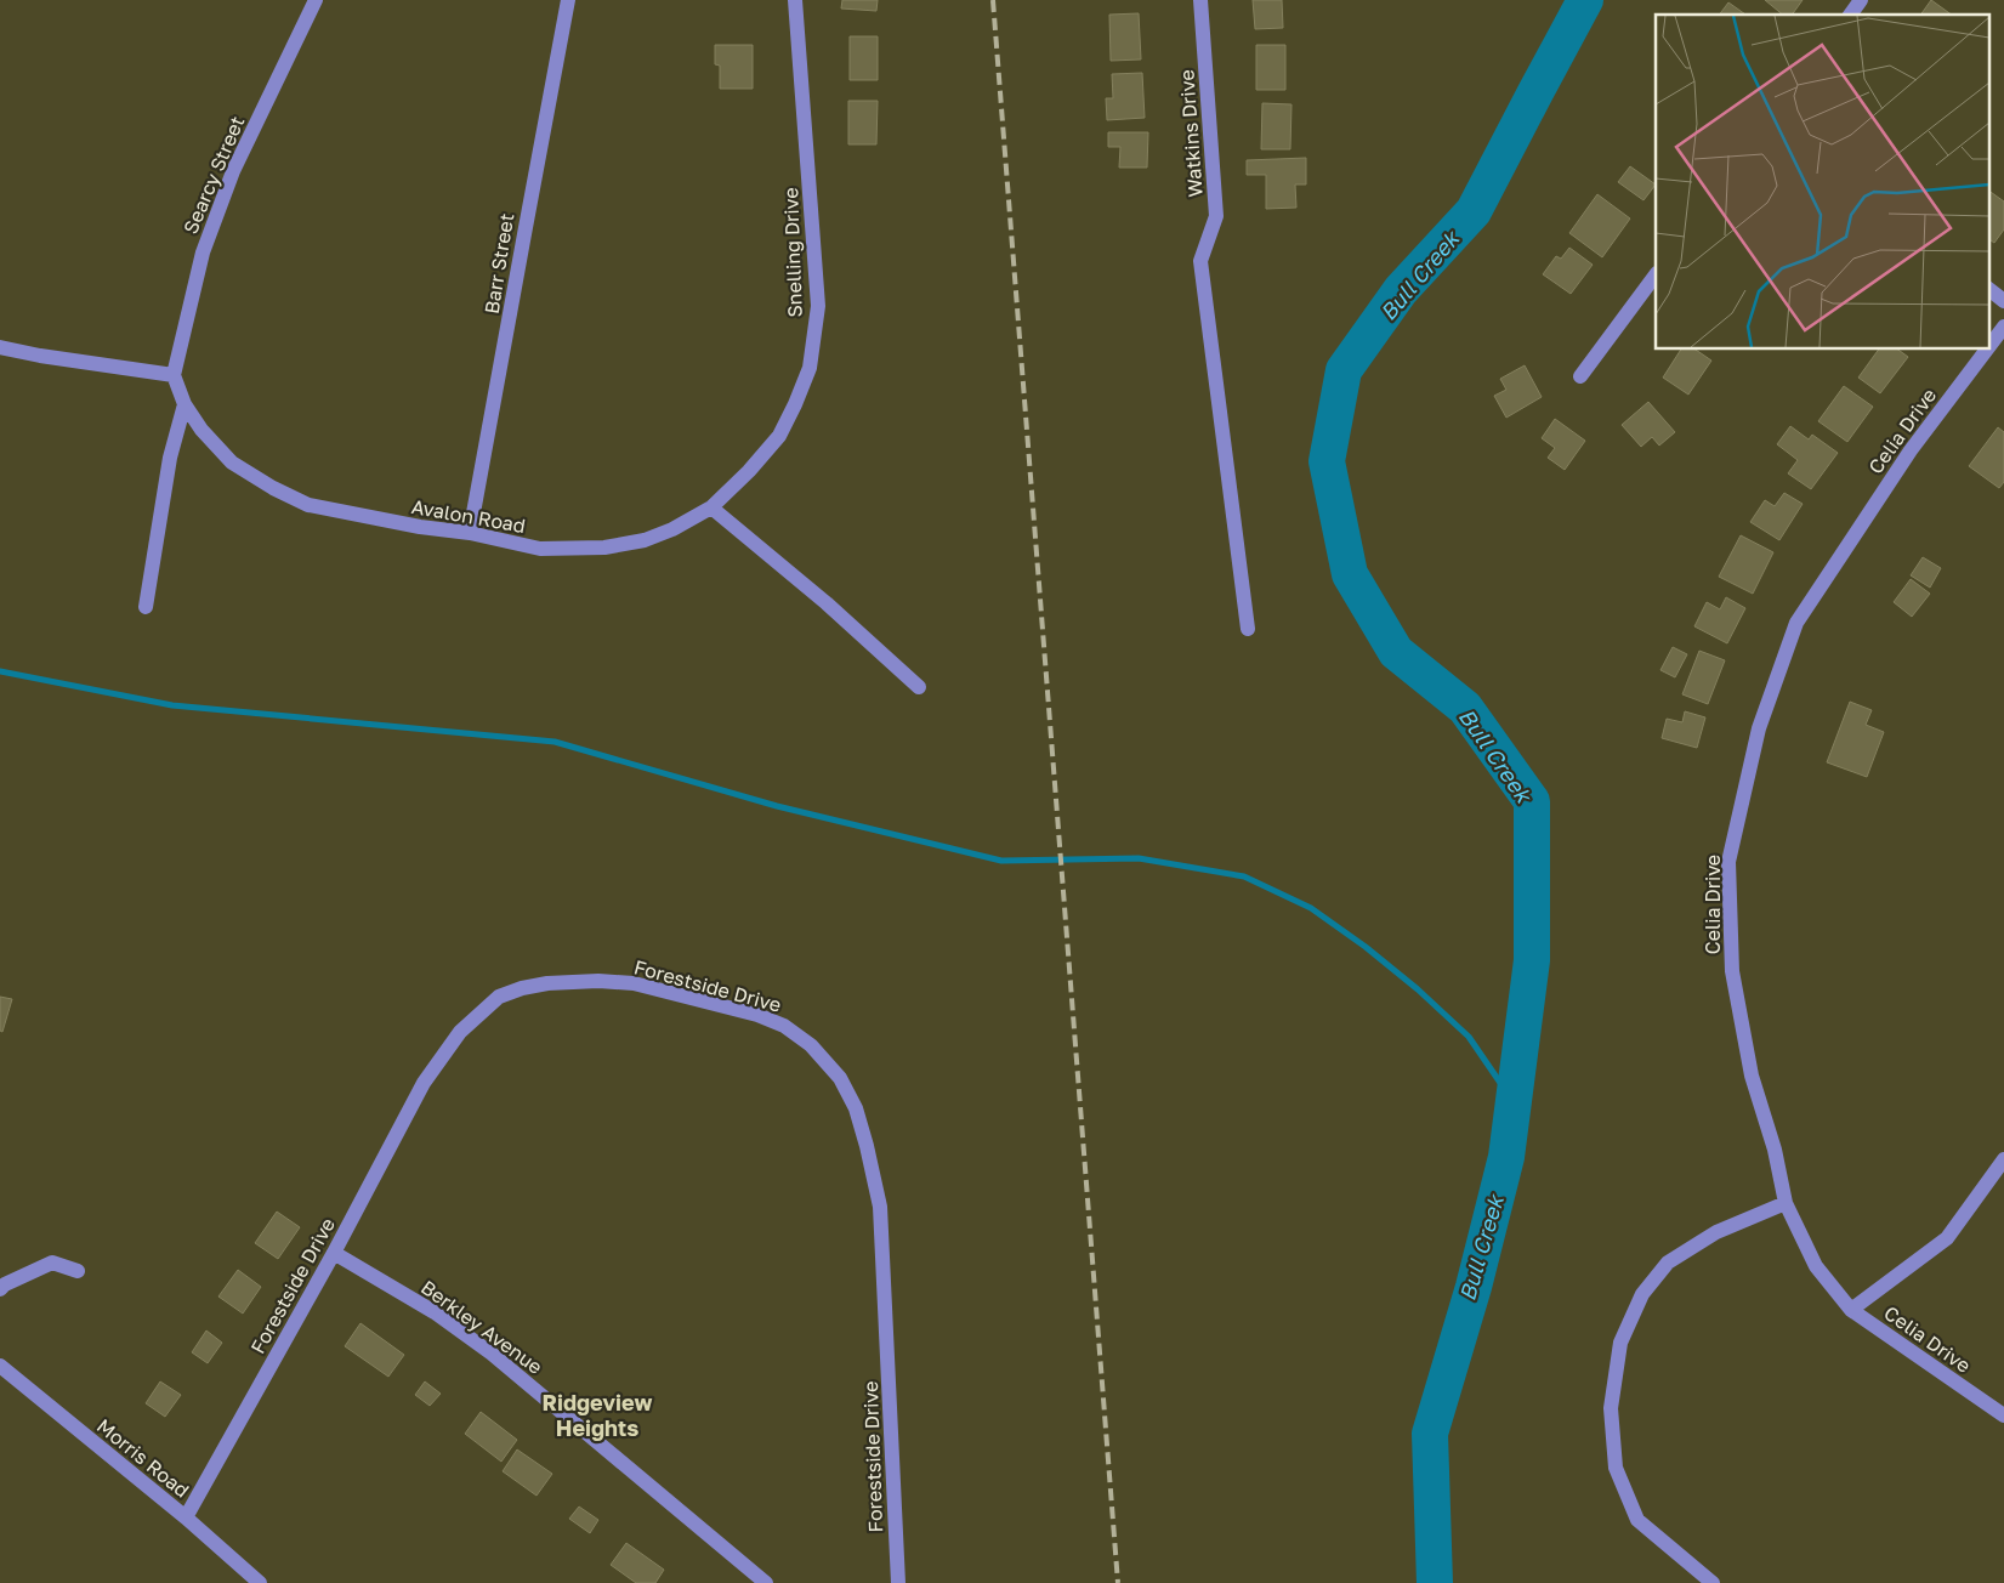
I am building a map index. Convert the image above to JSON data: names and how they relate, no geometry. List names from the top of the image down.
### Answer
{
  "streets": {
    "street": [
      "Watkins Drive",
      "Searcy Street",
      "Snelling Drive",
      "Barr Street",
      "Celia Drive",
      "Avalon Road",
      "Forestside Drive",
      "Berkley Avenue",
      "Morris Road"
    ]
  },
  "crossings": [
    ["Searcy Street", "Avalon Road"],
    ["Snelling Drive", "Avalon Road"],
    ["Barr Street", "Avalon Road"],
    ["Forestside Drive", "Berkley Avenue"],
    ["Forestside Drive", "Morris Road"]
  ],
  "districts": ["Ridgeview Heights"],
  "water": ["Bull Creek"]
}
